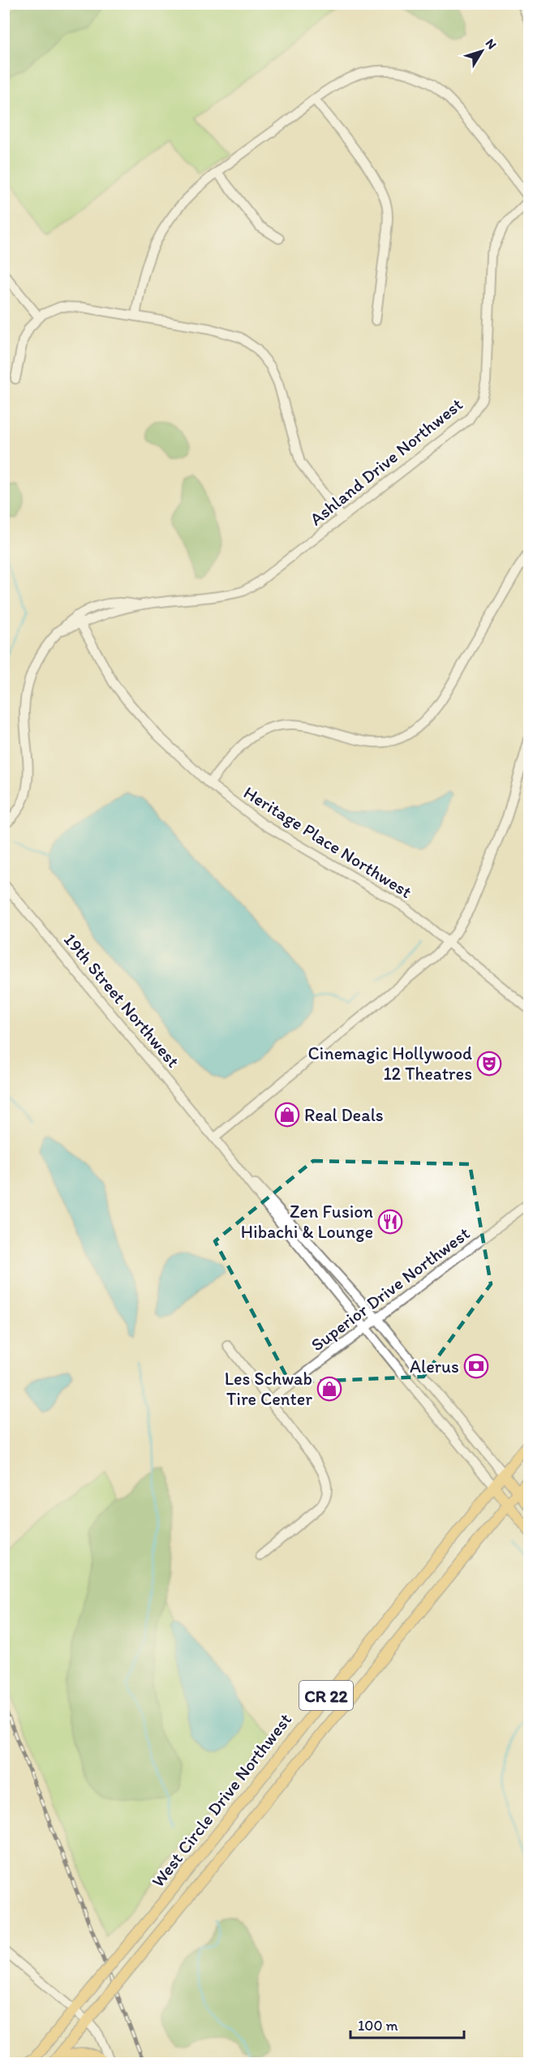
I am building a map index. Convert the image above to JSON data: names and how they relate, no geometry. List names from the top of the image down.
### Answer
{
  "streets": {
    "main road": ["19th Street Northwest", "CR 22", "West Circle Drive Northwest"],
    "street": ["Ashland Drive Northwest", "Heritage Place Northwest", "Superior Drive Northwest"]
  },
  "crossings": [
    ["Ashland Drive Northwest", "Heritage Place Northwest"],
    ["19th Street Northwest", "Superior Drive Northwest"],
    ["19th Street Northwest", "West Circle Drive Northwest"]
  ],
  "places": {
    "theatre": ["Cinemagic Hollywood 12 Theatres"],
    "shop": ["Real Deals", "Les Schwab Tire Center"],
    "restaurant": ["Zen Fusion Hibachi & Lounge"],
    "bank": ["Alerus"]
  },
  "scale_bar": "100 m",
  "north": "top right"
}
